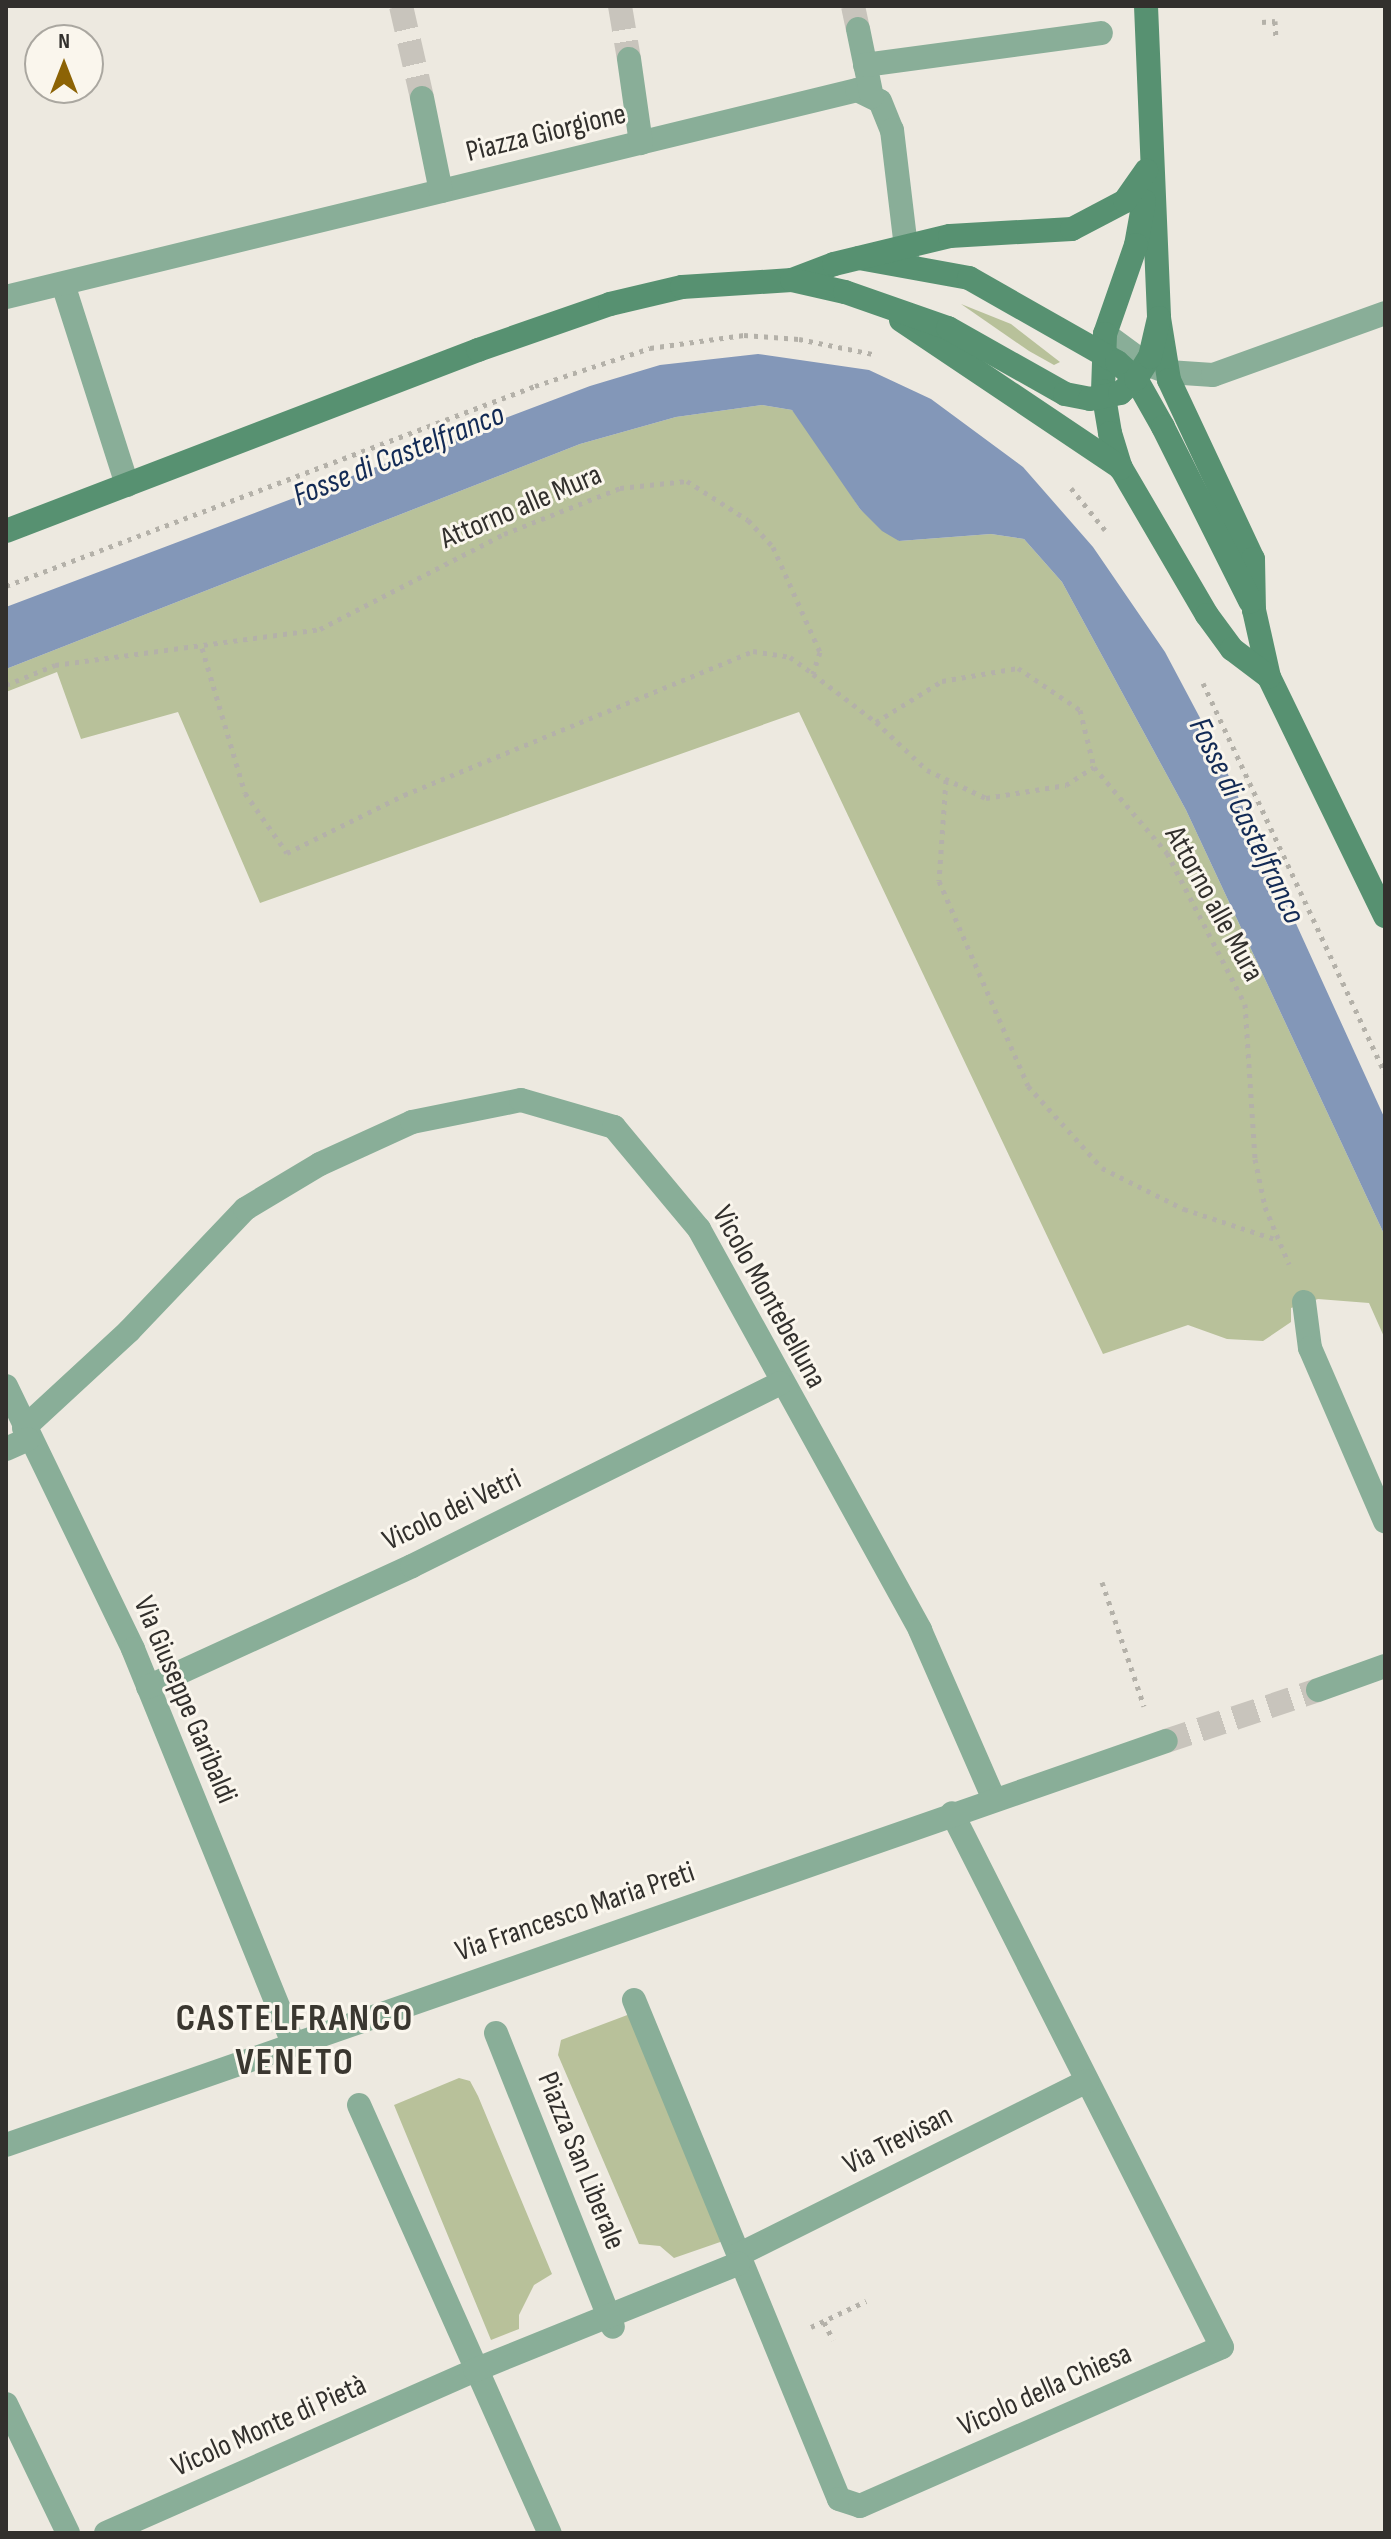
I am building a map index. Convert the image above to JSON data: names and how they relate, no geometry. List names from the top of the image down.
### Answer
{
  "streets": {
    "street": [
      "Piazza Giorgione",
      "Vicolo Montebelluna",
      "Vicolo dei Vetri",
      "Via Giuseppe Garibaldi",
      "Via Francesco Maria Preti",
      "Via Trevisan",
      "Piazza San Liberale",
      "Vicolo della Chiesa",
      "Vicolo Monte di Pietà"
    ],
    "path": ["Attorno alle Mura"]
  },
  "crossings": [
    ["Vicolo Montebelluna", "Vicolo dei Vetri"],
    ["Vicolo Montebelluna", "Via Giuseppe Garibaldi"],
    ["Vicolo Montebelluna", "Via Francesco Maria Preti"],
    ["Vicolo dei Vetri", "Via Giuseppe Garibaldi"],
    ["Via Giuseppe Garibaldi", "Via Francesco Maria Preti"],
    ["Via Francesco Maria Preti", "Vicolo della Chiesa"],
    ["Via Trevisan", "Vicolo della Chiesa"]
  ],
  "districts": ["CASTELFRANCO VENETO"],
  "water": ["Fosse di Castelfranco"],
  "north": "top"
}
